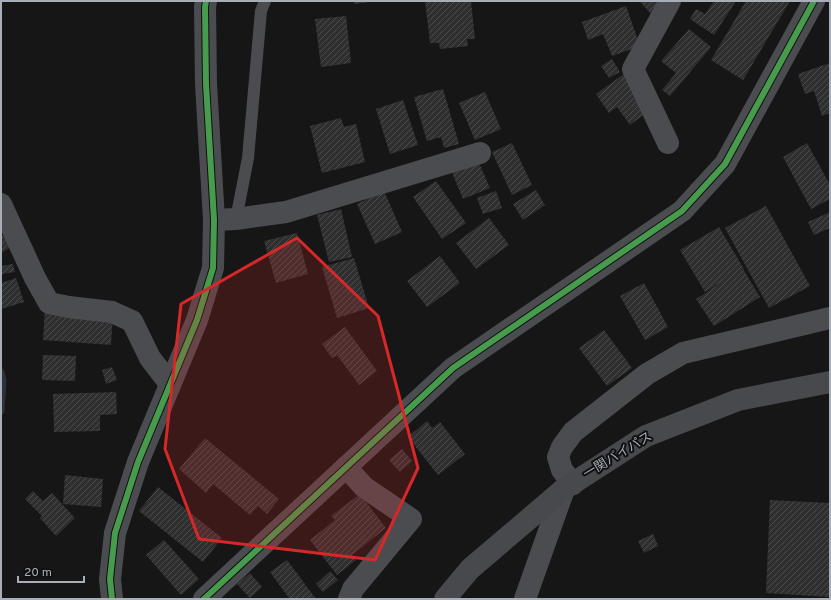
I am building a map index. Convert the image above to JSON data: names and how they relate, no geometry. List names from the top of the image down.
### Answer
{
  "streets": {
    "highway": ["一関バイパス"]
  },
  "scale_bar": "20 m"
}
